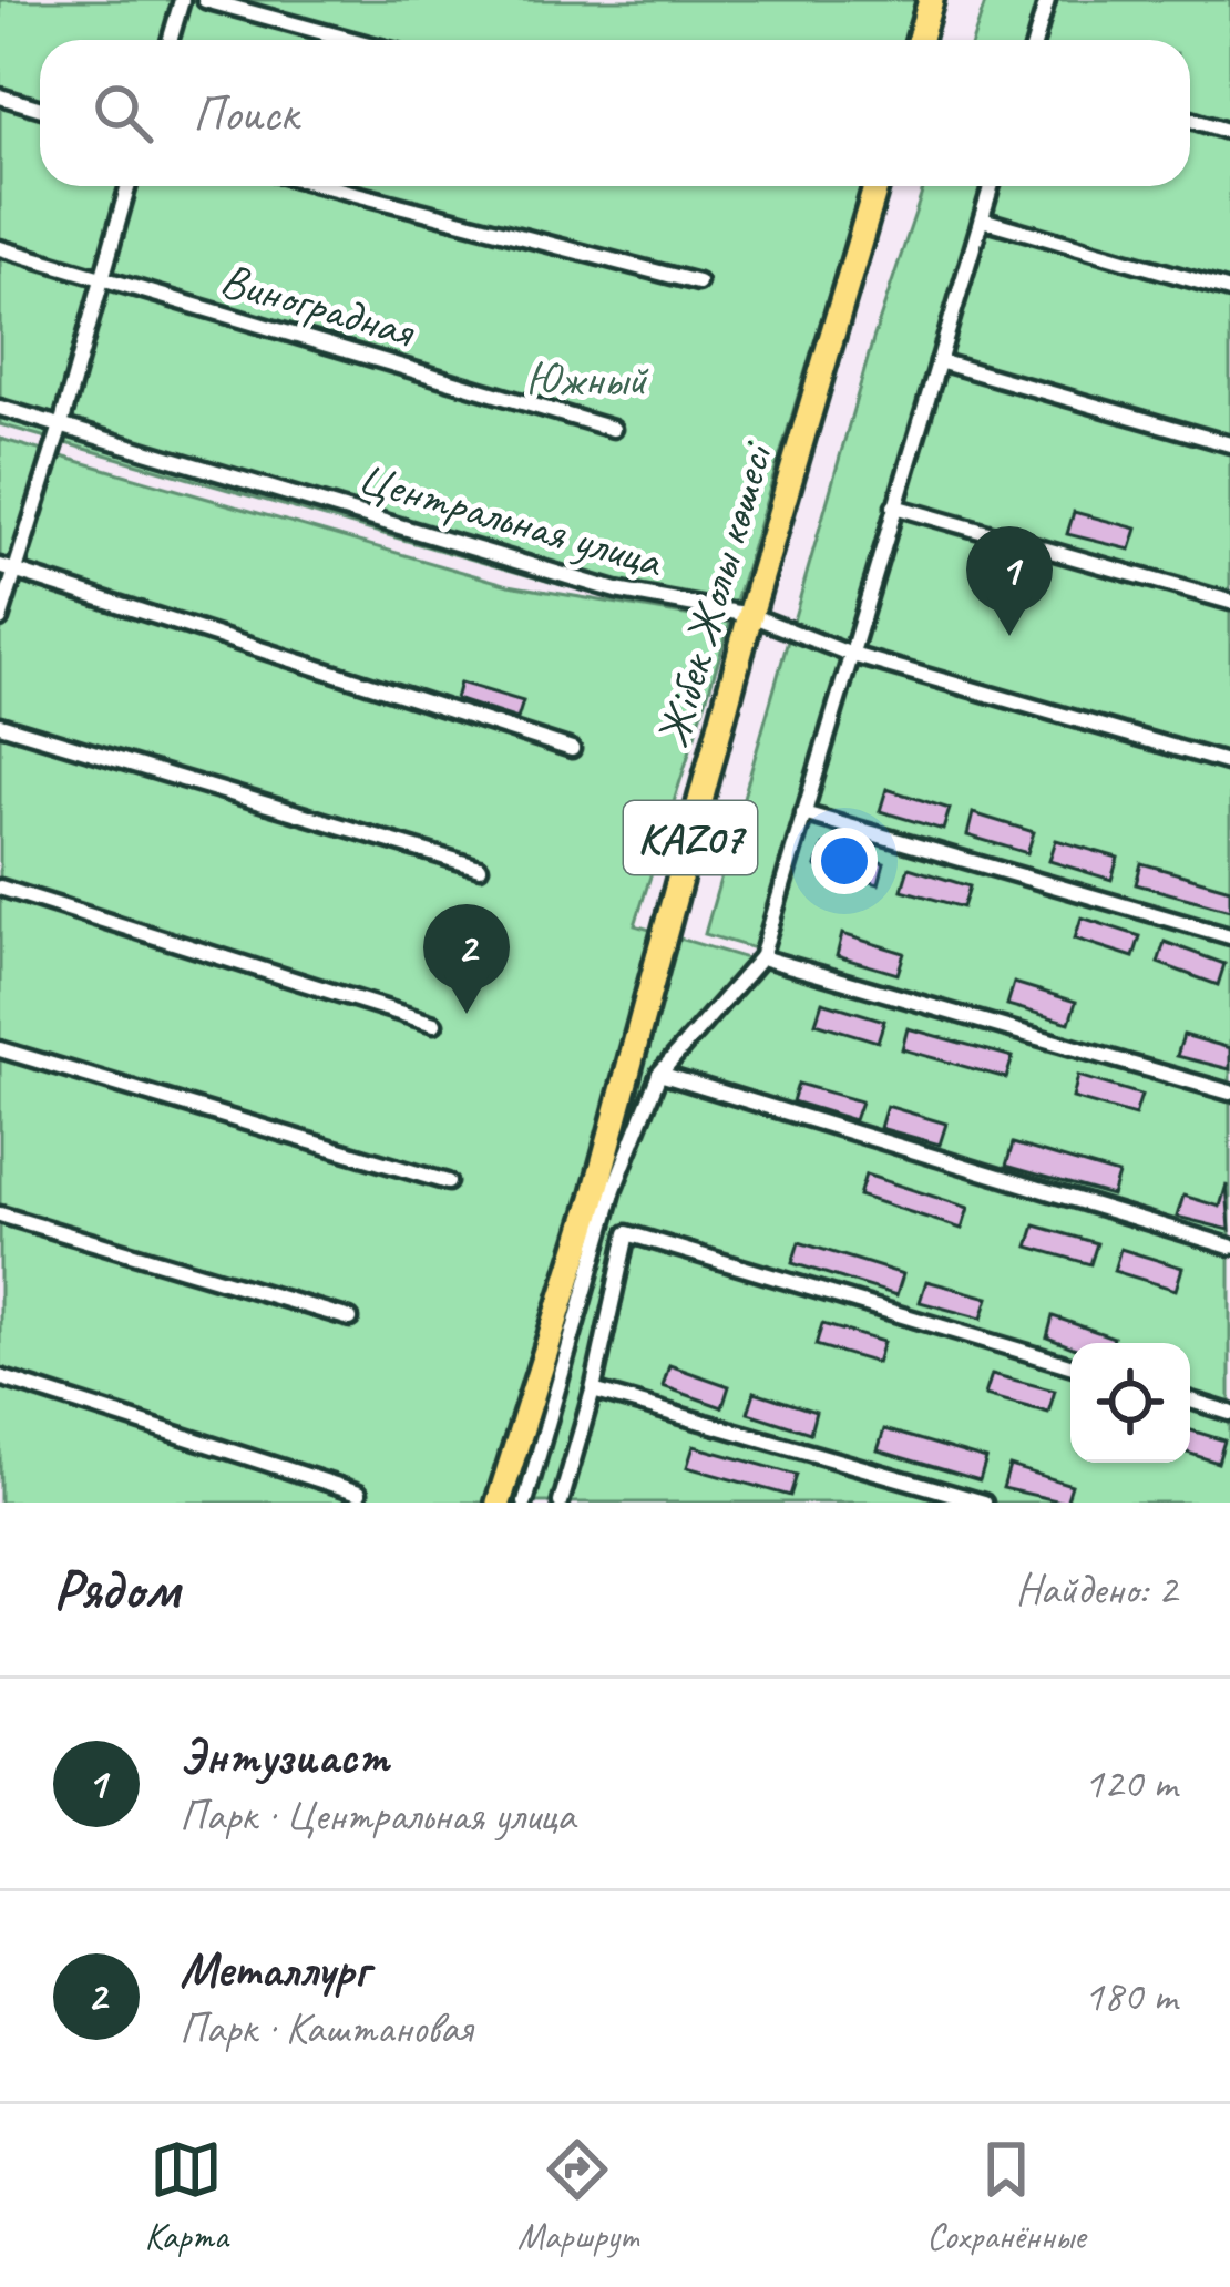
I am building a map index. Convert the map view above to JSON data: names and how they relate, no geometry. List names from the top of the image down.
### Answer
{
  "streets": {
    "highway": ["Жібек Жолы көшесі", "KAZ07"],
    "street": ["Виноградная", "Центральная улица"]
  },
  "crossings": [
    ["Центральная улица", "Жібек Жолы көшесі"]
  ],
  "parks": ["Южный"],
  "page": {
    "search": "Поиск",
    "pins": ["1", "2"],
    "heading": ["Рядом", "Найдено: 2"],
    "list": [
      {
        "mark": "1",
        "name": "Энтузиаст",
        "note": "Парк · Центральная улица",
        "value": "120 m"
      },
      {
        "mark": "2",
        "name": "Металлург",
        "note": "Парк · Каштановая",
        "value": "180 m"
      }
    ],
    "nav": ["Карта", "Маршрут", "Сохранённые"]
  }
}
